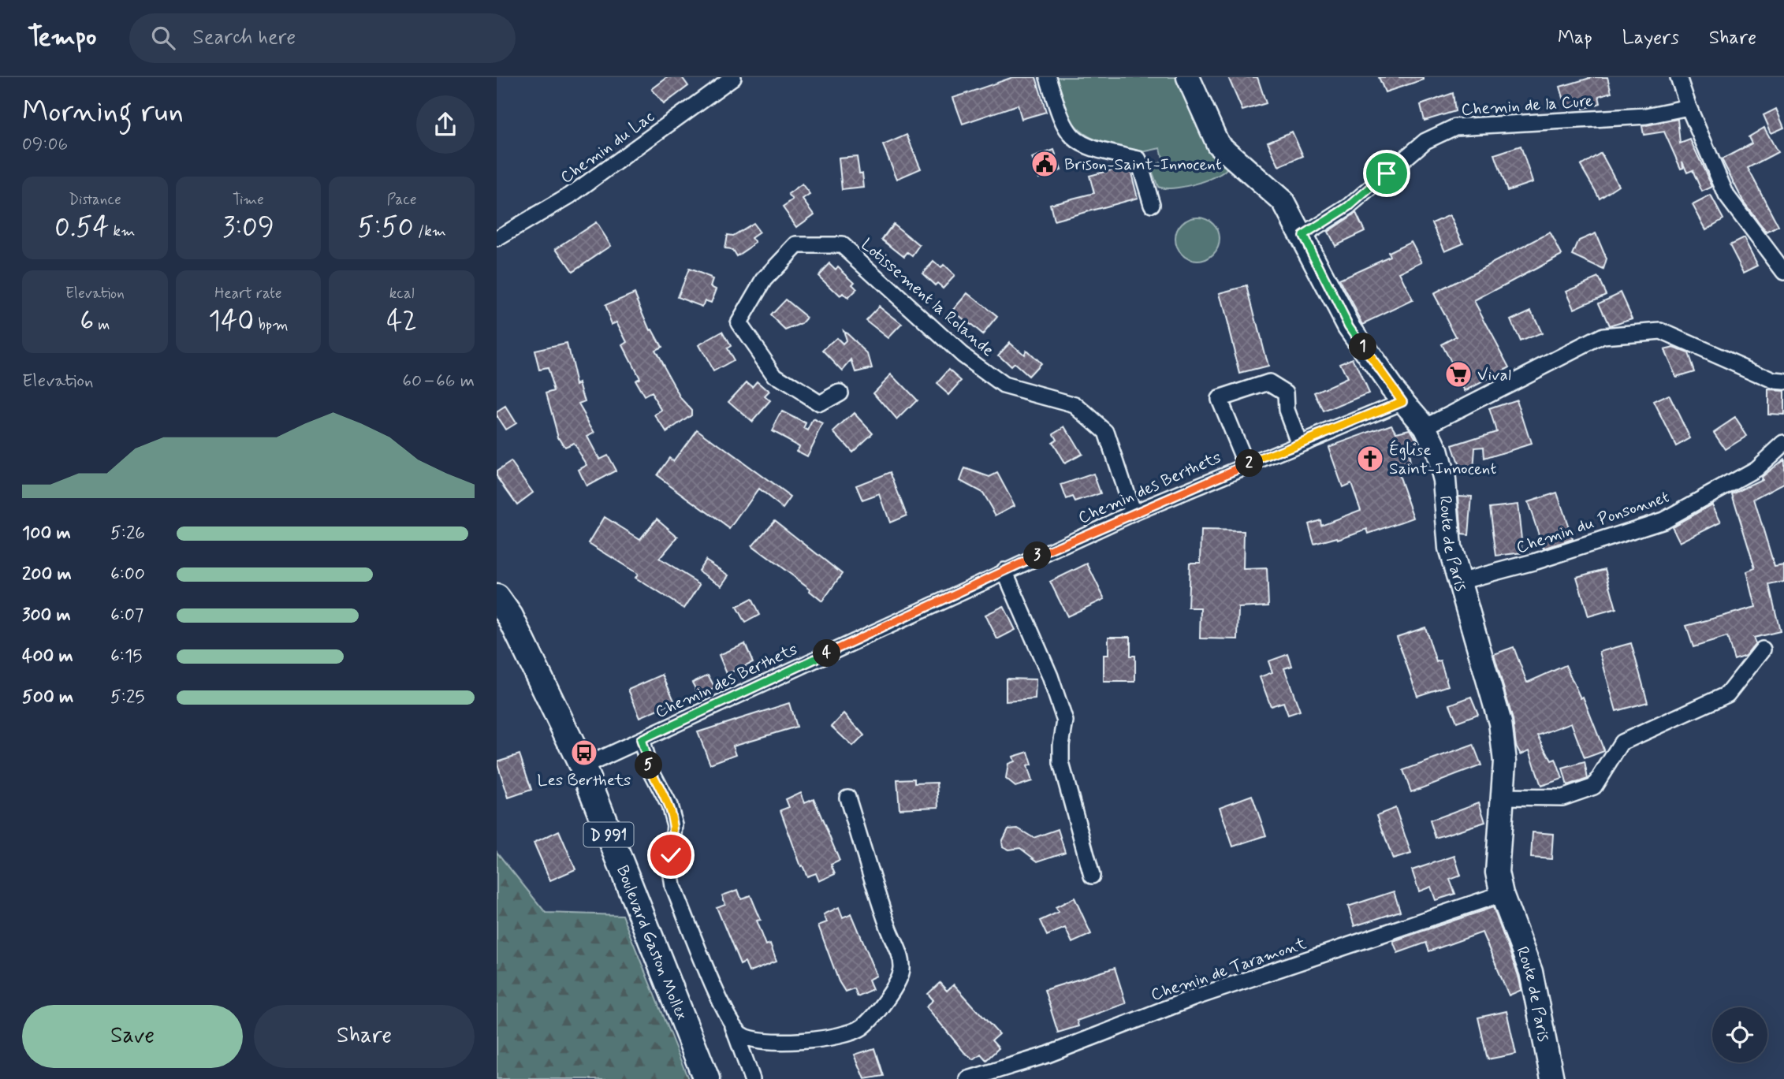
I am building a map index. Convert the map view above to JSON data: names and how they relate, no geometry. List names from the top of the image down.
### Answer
{
  "streets": {
    "main road": ["D 991", "Boulevard Gaston Mollex"],
    "street": [
      "Chemin de la Cure",
      "Chemin du Lac",
      "Lotissement la Rolande",
      "Chemin des Berthets",
      "Chemin du Ponsonnet",
      "Route de Paris",
      "Chemin de Taramont"
    ]
  },
  "crossings": [
    ["Chemin de la Cure", "Route de Paris"],
    ["Lotissement la Rolande", "Chemin des Berthets"],
    ["Chemin des Berthets", "Route de Paris"],
    ["Chemin des Berthets", "Boulevard Gaston Mollex"],
    ["Chemin du Ponsonnet", "Route de Paris"],
    ["Route de Paris", "Chemin de Taramont"]
  ],
  "places": {
    "public building": ["Brison-Saint-Innocent"],
    "supermarket": ["Vival"],
    "church": ["Église Saint-Innocent"],
    "bus stop": ["Les Berthets"]
  },
  "page": {
    "header": "Tempo",
    "search": "Search here",
    "nav": ["Map", "Layers", "Share"],
    "heading": ["Morning run", "09:06"],
    "stats": [
      ["Distance", "0.54 km"],
      ["Time", "3:09"],
      ["Pace", "5:50 /km"],
      ["Elevation", "6 m"],
      ["Heart rate", "140 bpm"],
      ["kcal", "42"]
    ],
    "pins": [
      "1",
      "2",
      "3",
      "4",
      "5"
    ],
    "chart": ["Elevation", "60–66 m"],
    "list": [
      {
        "name": "100 m",
        "note": "5:26"
      },
      {
        "name": "200 m",
        "note": "6:00"
      },
      {
        "name": "300 m",
        "note": "6:07"
      },
      {
        "name": "400 m",
        "note": "6:15"
      },
      {
        "name": "500 m",
        "note": "5:25"
      }
    ],
    "buttons": ["Save", "Share"]
  }
}
